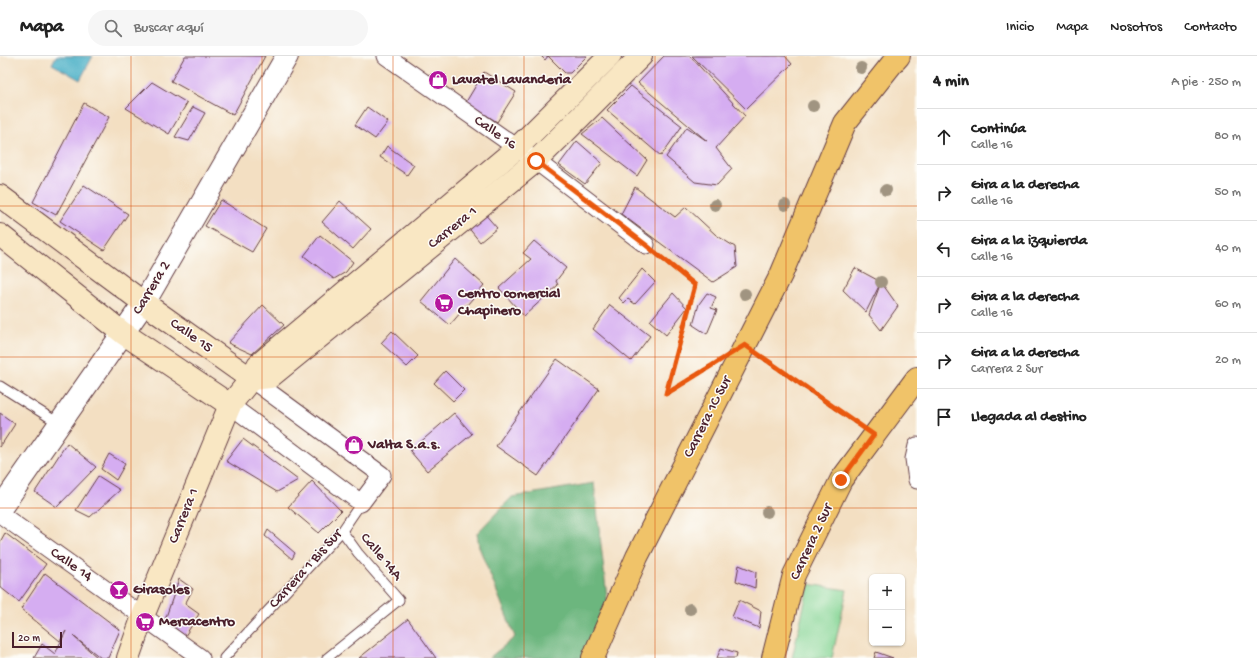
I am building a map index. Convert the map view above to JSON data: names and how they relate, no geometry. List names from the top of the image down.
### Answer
{
  "streets": {
    "main road": [
      "Carrera 1",
      "Calle 15",
      "Carrera 1C Sur",
      "Carrera 2 Sur"
    ],
    "street": [
      "Calle 16",
      "Carrera 2",
      "Calle 14",
      "Carrera 1 Bis Sur"
    ],
    "lane": ["Calle 14A"]
  },
  "crossings": [
    ["Calle 16", "Carrera 1"],
    ["Carrera 1", "Calle 15"],
    ["Carrera 1", "Calle 14"],
    ["Carrera 2", "Calle 15"],
    ["Calle 15", "Carrera 1 Bis Sur"],
    ["Calle 14A", "Carrera 1 Bis Sur"]
  ],
  "places": {
    "shop": ["Lavatel Lavanderia", "Valta S.a.s."],
    "supermarket": ["Centro comercial Chapinero", "Mercacentro"],
    "bar": ["Girasoles"]
  },
  "scale_bar": "20 m",
  "page": {
    "header": "Mapa",
    "search": "Buscar aquí",
    "nav": [
      "Inicio",
      "Mapa",
      "Nosotros",
      "Contacto"
    ],
    "heading": ["4 min", "A pie · 250 m"],
    "list": [
      ["Continúa", "Calle 16", "80 m"],
      ["Gira a la derecha", "Calle 16", "50 m"],
      ["Gira a la izquierda", "Calle 16", "40 m"],
      ["Gira a la derecha", "Calle 16", "60 m"],
      ["Gira a la derecha", "Carrera 2 Sur", "20 m"],
      "Llegada al destino"
    ],
    "map_buttons": ["+", "−"],
    "scale": "20 m"
  }
}
